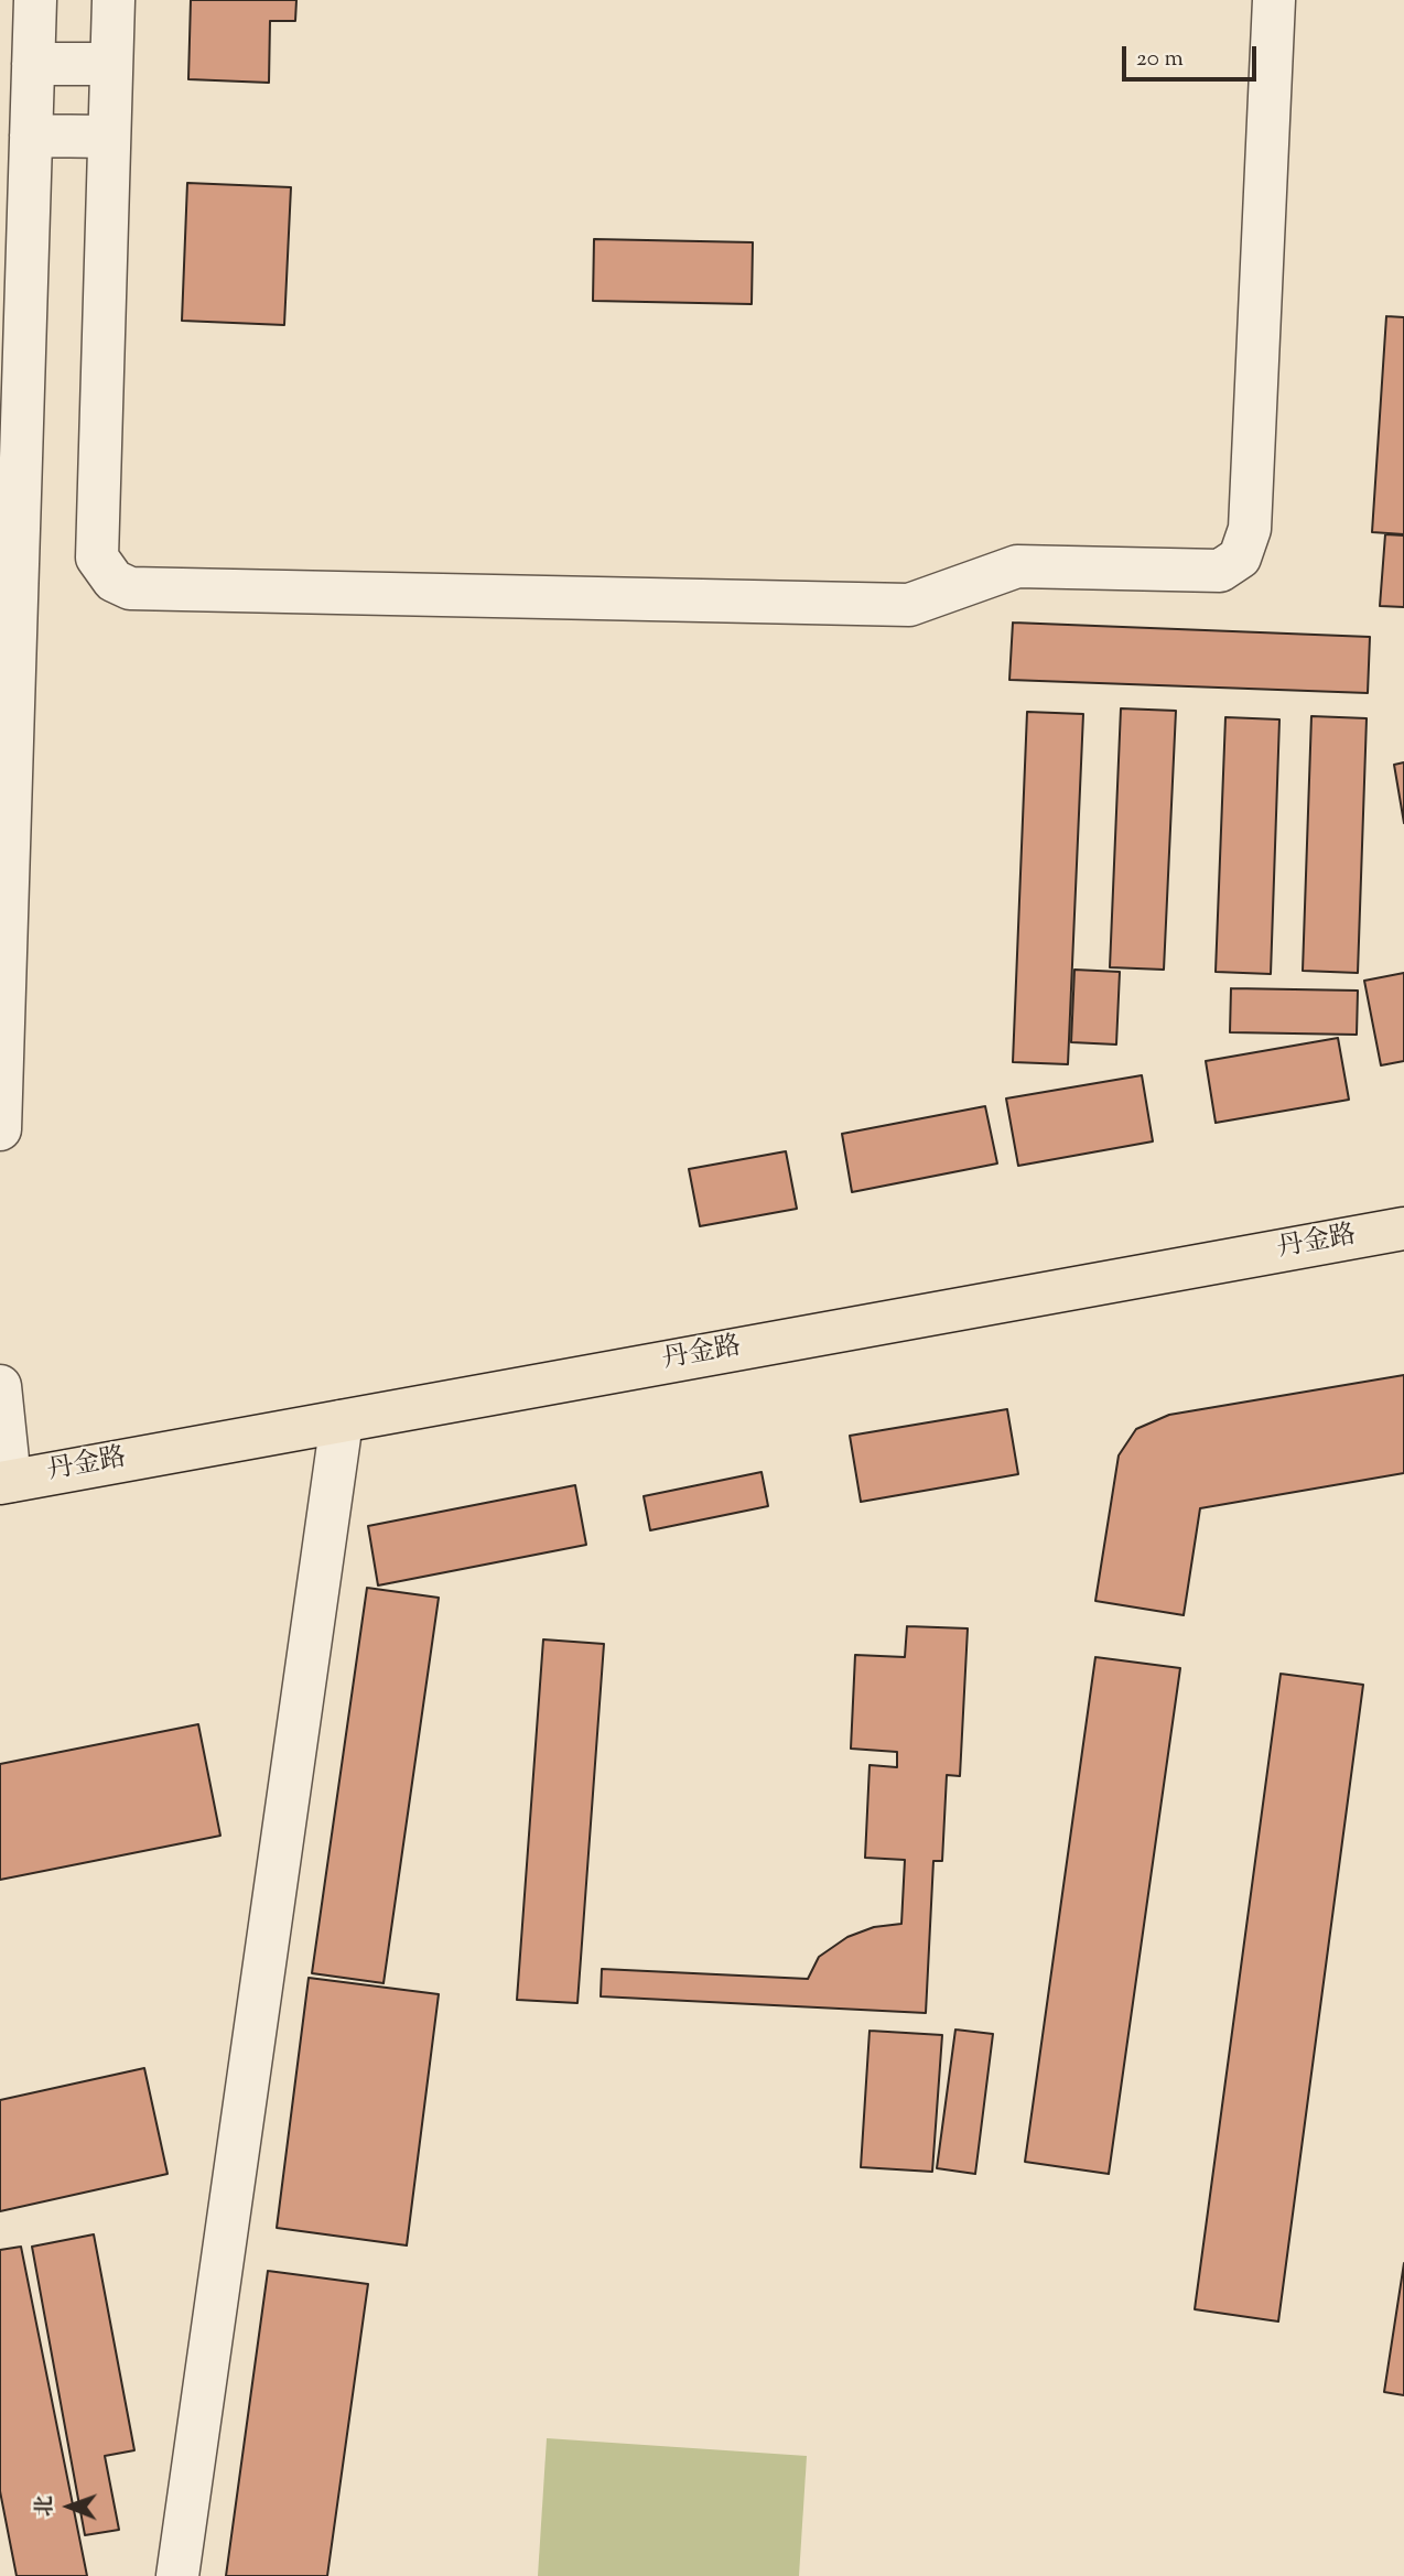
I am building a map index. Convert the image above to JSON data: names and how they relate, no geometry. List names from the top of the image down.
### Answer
{
  "streets": {
    "main road": ["丹金路"]
  },
  "scale_bar": "20 m",
  "north": "left"
}
